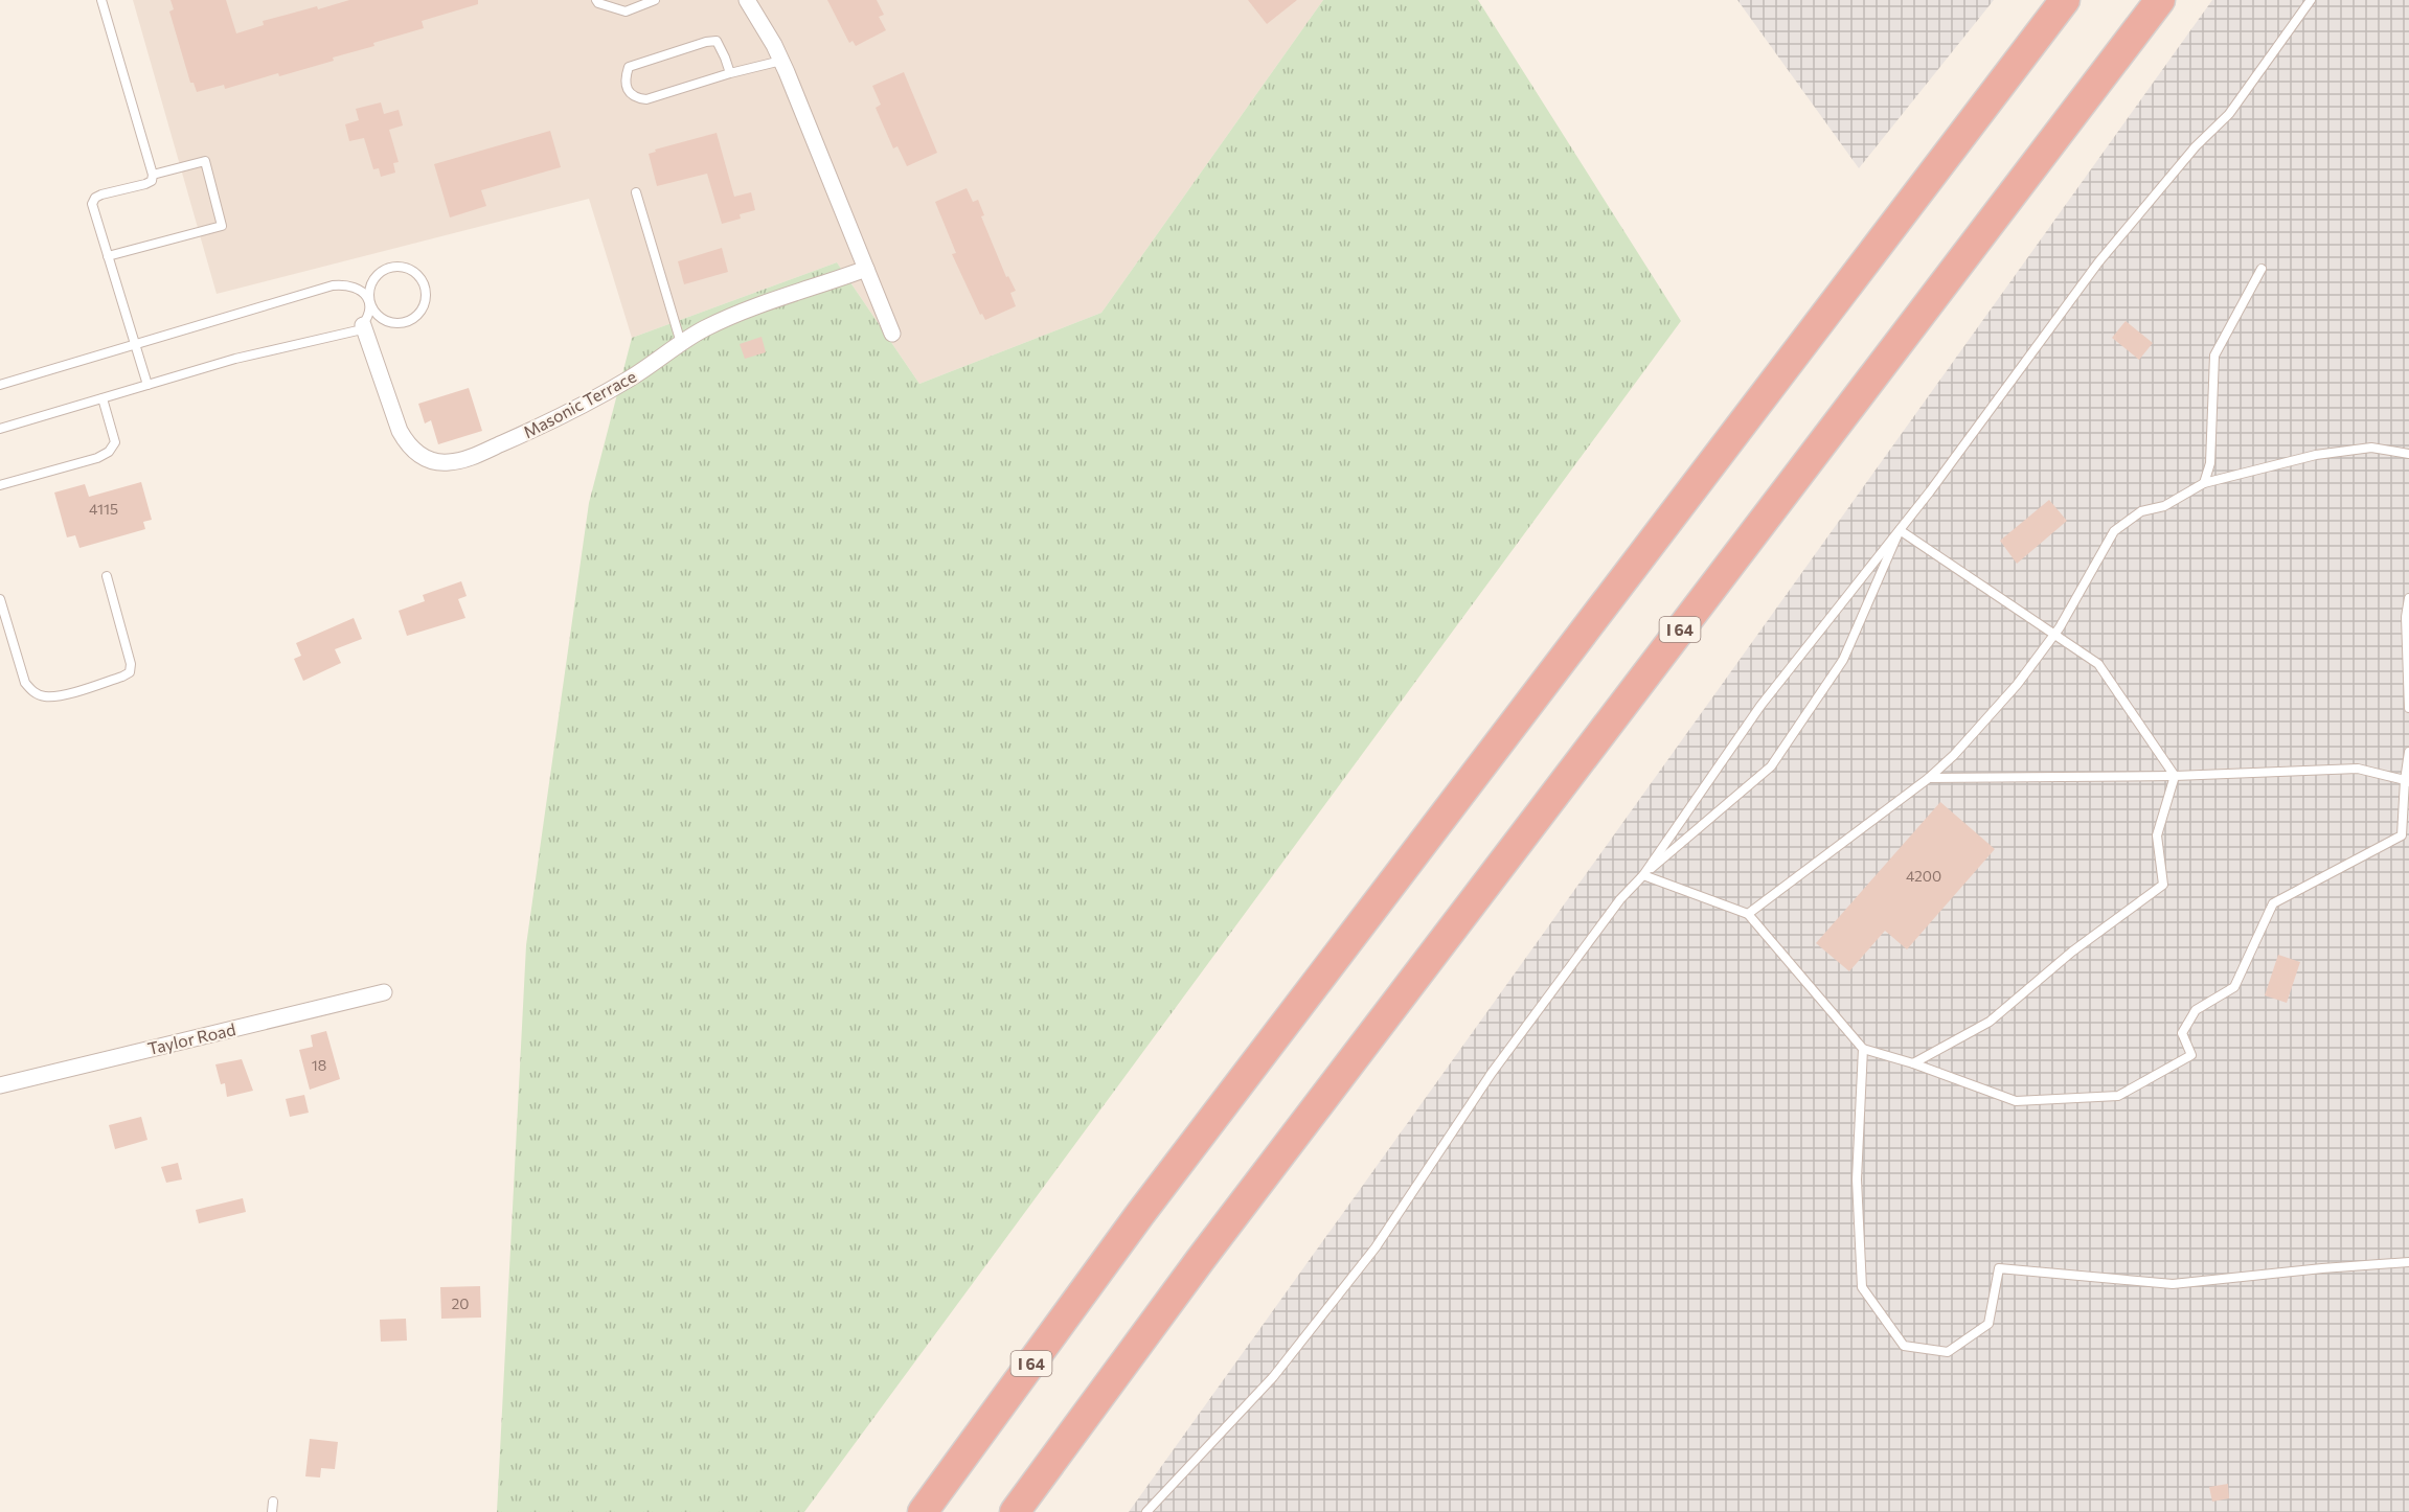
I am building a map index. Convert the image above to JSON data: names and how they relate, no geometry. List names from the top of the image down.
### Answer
{
  "streets": {
    "highway": ["I 64"],
    "street": ["Masonic Terrace", "Taylor Road"]
  },
  "house_numbers": [
    "4115",
    "4200",
    "18",
    "20"
  ]
}
